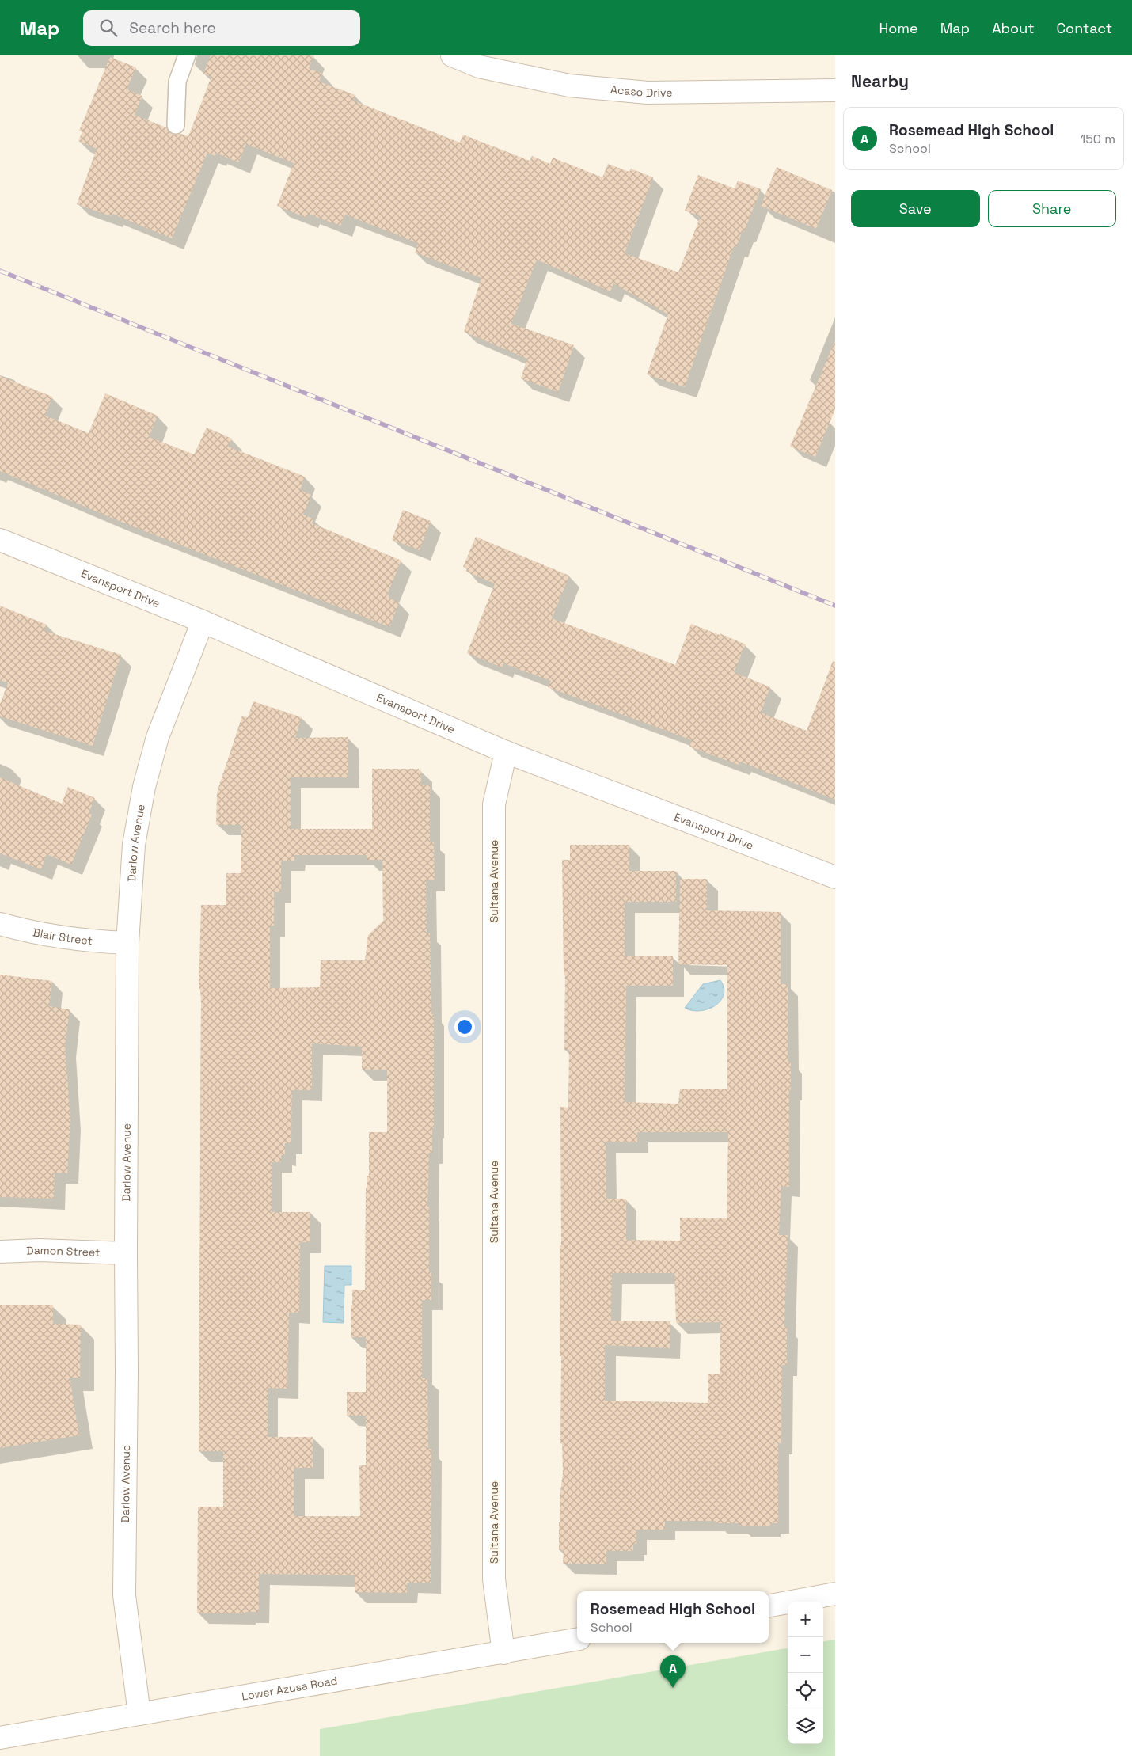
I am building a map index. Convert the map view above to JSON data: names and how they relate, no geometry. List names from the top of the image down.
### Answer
{
  "streets": {
    "street": [
      "Acaso Drive",
      "Evansport Drive",
      "Darlow Avenue",
      "Sultana Avenue",
      "Blair Street",
      "Damon Street",
      "Lower Azusa Road"
    ]
  },
  "crossings": [
    ["Evansport Drive", "Darlow Avenue"],
    ["Evansport Drive", "Sultana Avenue"],
    ["Darlow Avenue", "Blair Street"],
    ["Darlow Avenue", "Damon Street"],
    ["Darlow Avenue", "Lower Azusa Road"],
    ["Sultana Avenue", "Lower Azusa Road"]
  ],
  "page": {
    "header": "Map",
    "search": "Search here",
    "nav": [
      "Home",
      "Map",
      "About",
      "Contact"
    ],
    "heading": "Nearby",
    "list": [
      {
        "mark": "A",
        "name": "Rosemead High School",
        "note": "School",
        "value": "150 m"
      }
    ],
    "buttons": ["Save", "Share"],
    "popup": ["Rosemead High School", "School"],
    "map_buttons": ["+", "−"],
    "pins": "A"
  }
}
